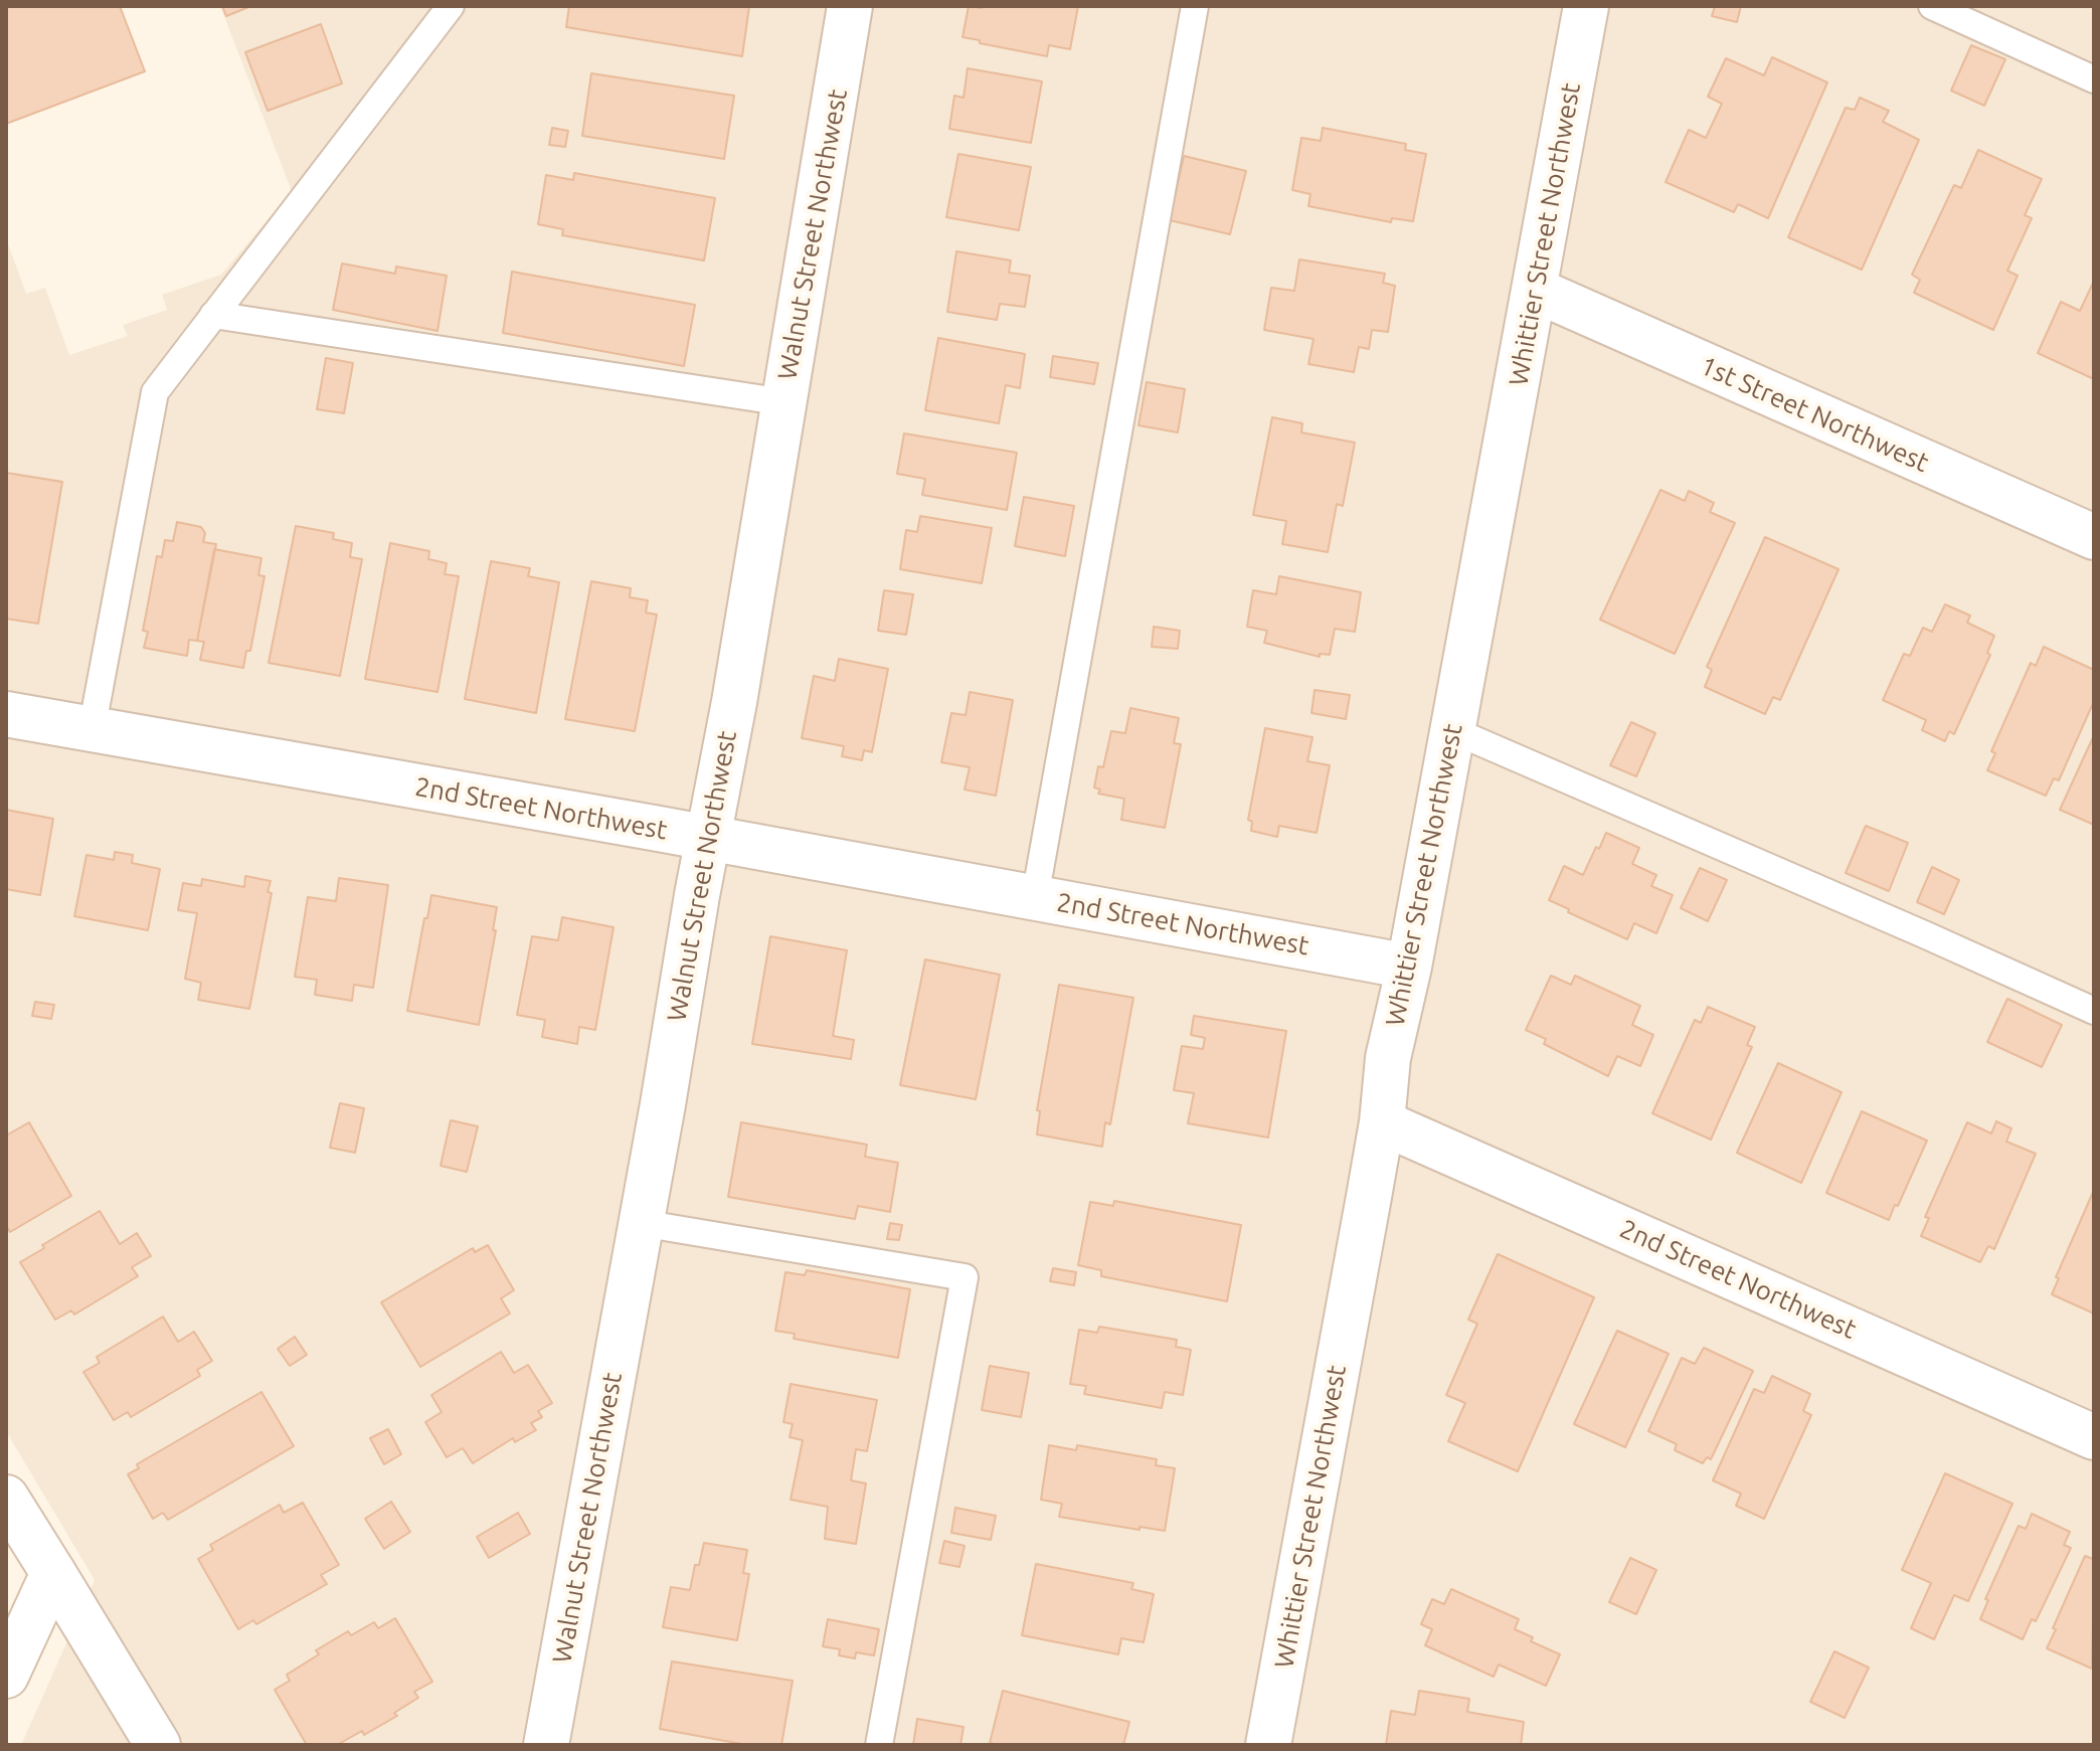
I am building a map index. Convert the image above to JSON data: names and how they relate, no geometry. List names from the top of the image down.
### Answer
{
  "streets": {
    "street": [
      "Walnut Street Northwest",
      "Whittier Street Northwest",
      "1st Street Northwest",
      "2nd Street Northwest"
    ]
  },
  "crossings": [
    ["Walnut Street Northwest", "2nd Street Northwest"],
    ["Whittier Street Northwest", "1st Street Northwest"],
    ["Whittier Street Northwest", "2nd Street Northwest"]
  ]
}
